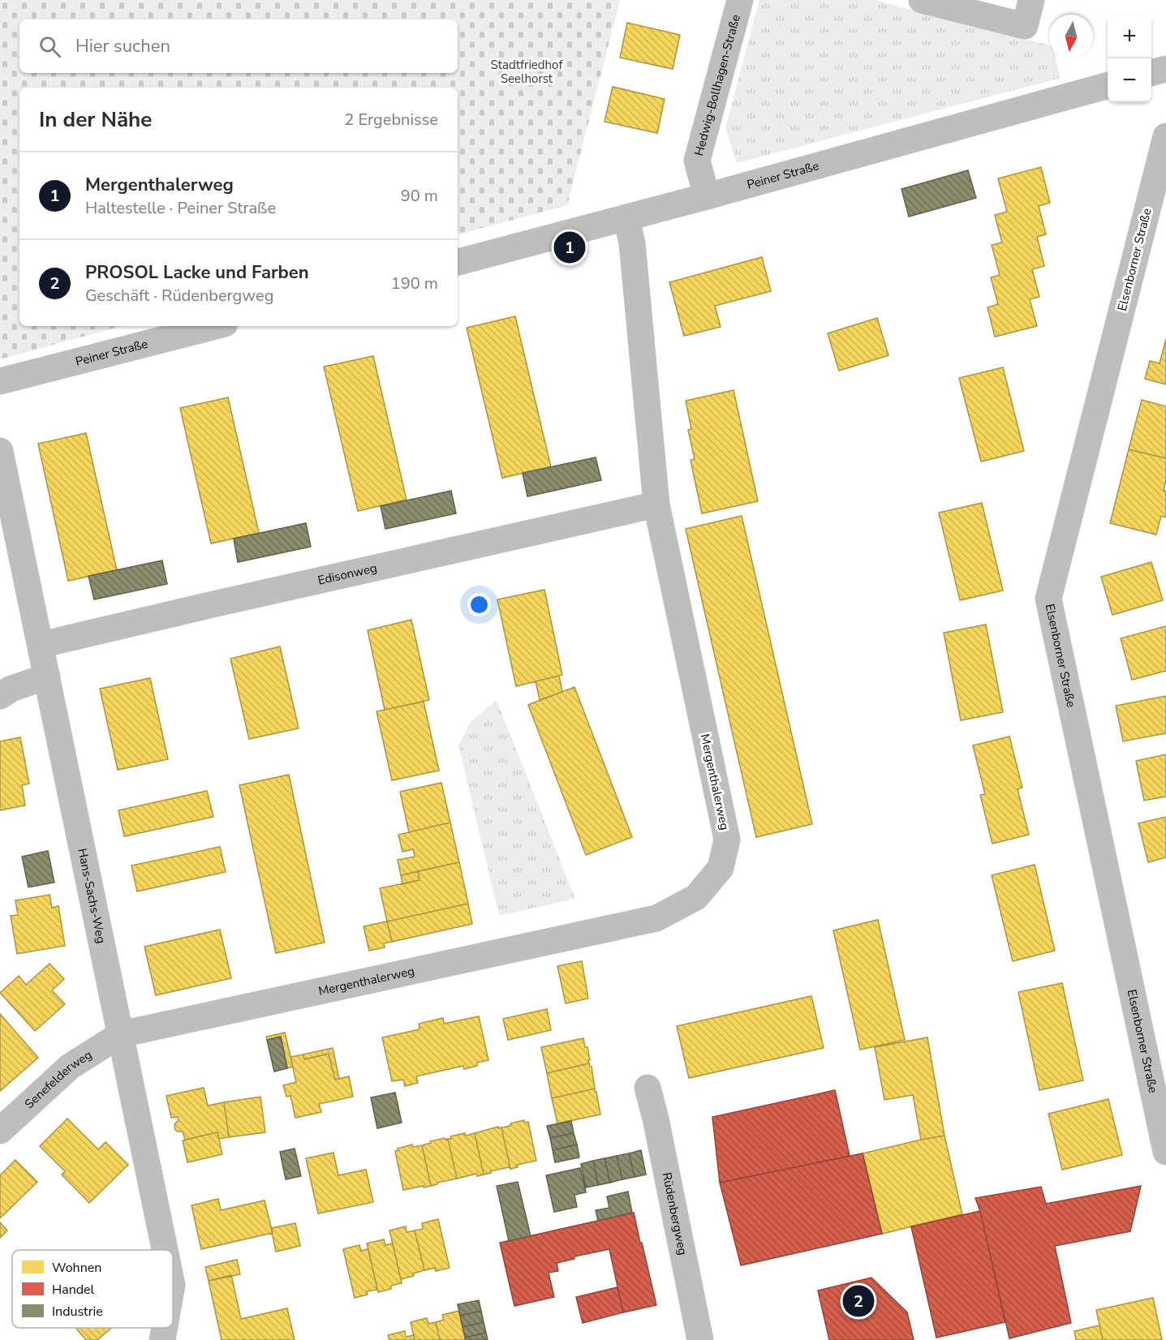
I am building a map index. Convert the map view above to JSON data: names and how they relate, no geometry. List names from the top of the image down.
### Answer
{
  "streets": {
    "street": [
      "Hedwig-Bollhagen-Straße",
      "Peiner Straße",
      "Elsenborner Straße",
      "Edisonweg",
      "Mergenthalerweg",
      "Hans-Sachs-Weg",
      "Senefelderweg",
      "Rüdenbergweg"
    ]
  },
  "crossings": [
    ["Hedwig-Bollhagen-Straße", "Peiner Straße"],
    ["Peiner Straße", "Mergenthalerweg"],
    ["Edisonweg", "Mergenthalerweg"],
    ["Edisonweg", "Hans-Sachs-Weg"],
    ["Mergenthalerweg", "Hans-Sachs-Weg"],
    ["Mergenthalerweg", "Senefelderweg"],
    ["Hans-Sachs-Weg", "Senefelderweg"]
  ],
  "parks": ["Stadtfriedhof Seelhorst"],
  "legend": ["Wohnen", "Handel", "Industrie"],
  "north": "bottom",
  "page": {
    "map_buttons": ["+", "−"],
    "search": "Hier suchen",
    "heading": ["In der Nähe", "2 Ergebnisse"],
    "list": [
      {
        "mark": "1",
        "name": "Mergenthalerweg",
        "note": "Haltestelle · Peiner Straße",
        "value": "90 m"
      },
      {
        "mark": "2",
        "name": "PROSOL Lacke und Farben",
        "note": "Geschäft · Rüdenbergweg",
        "value": "190 m"
      }
    ],
    "pins": ["1", "2"]
  }
}
